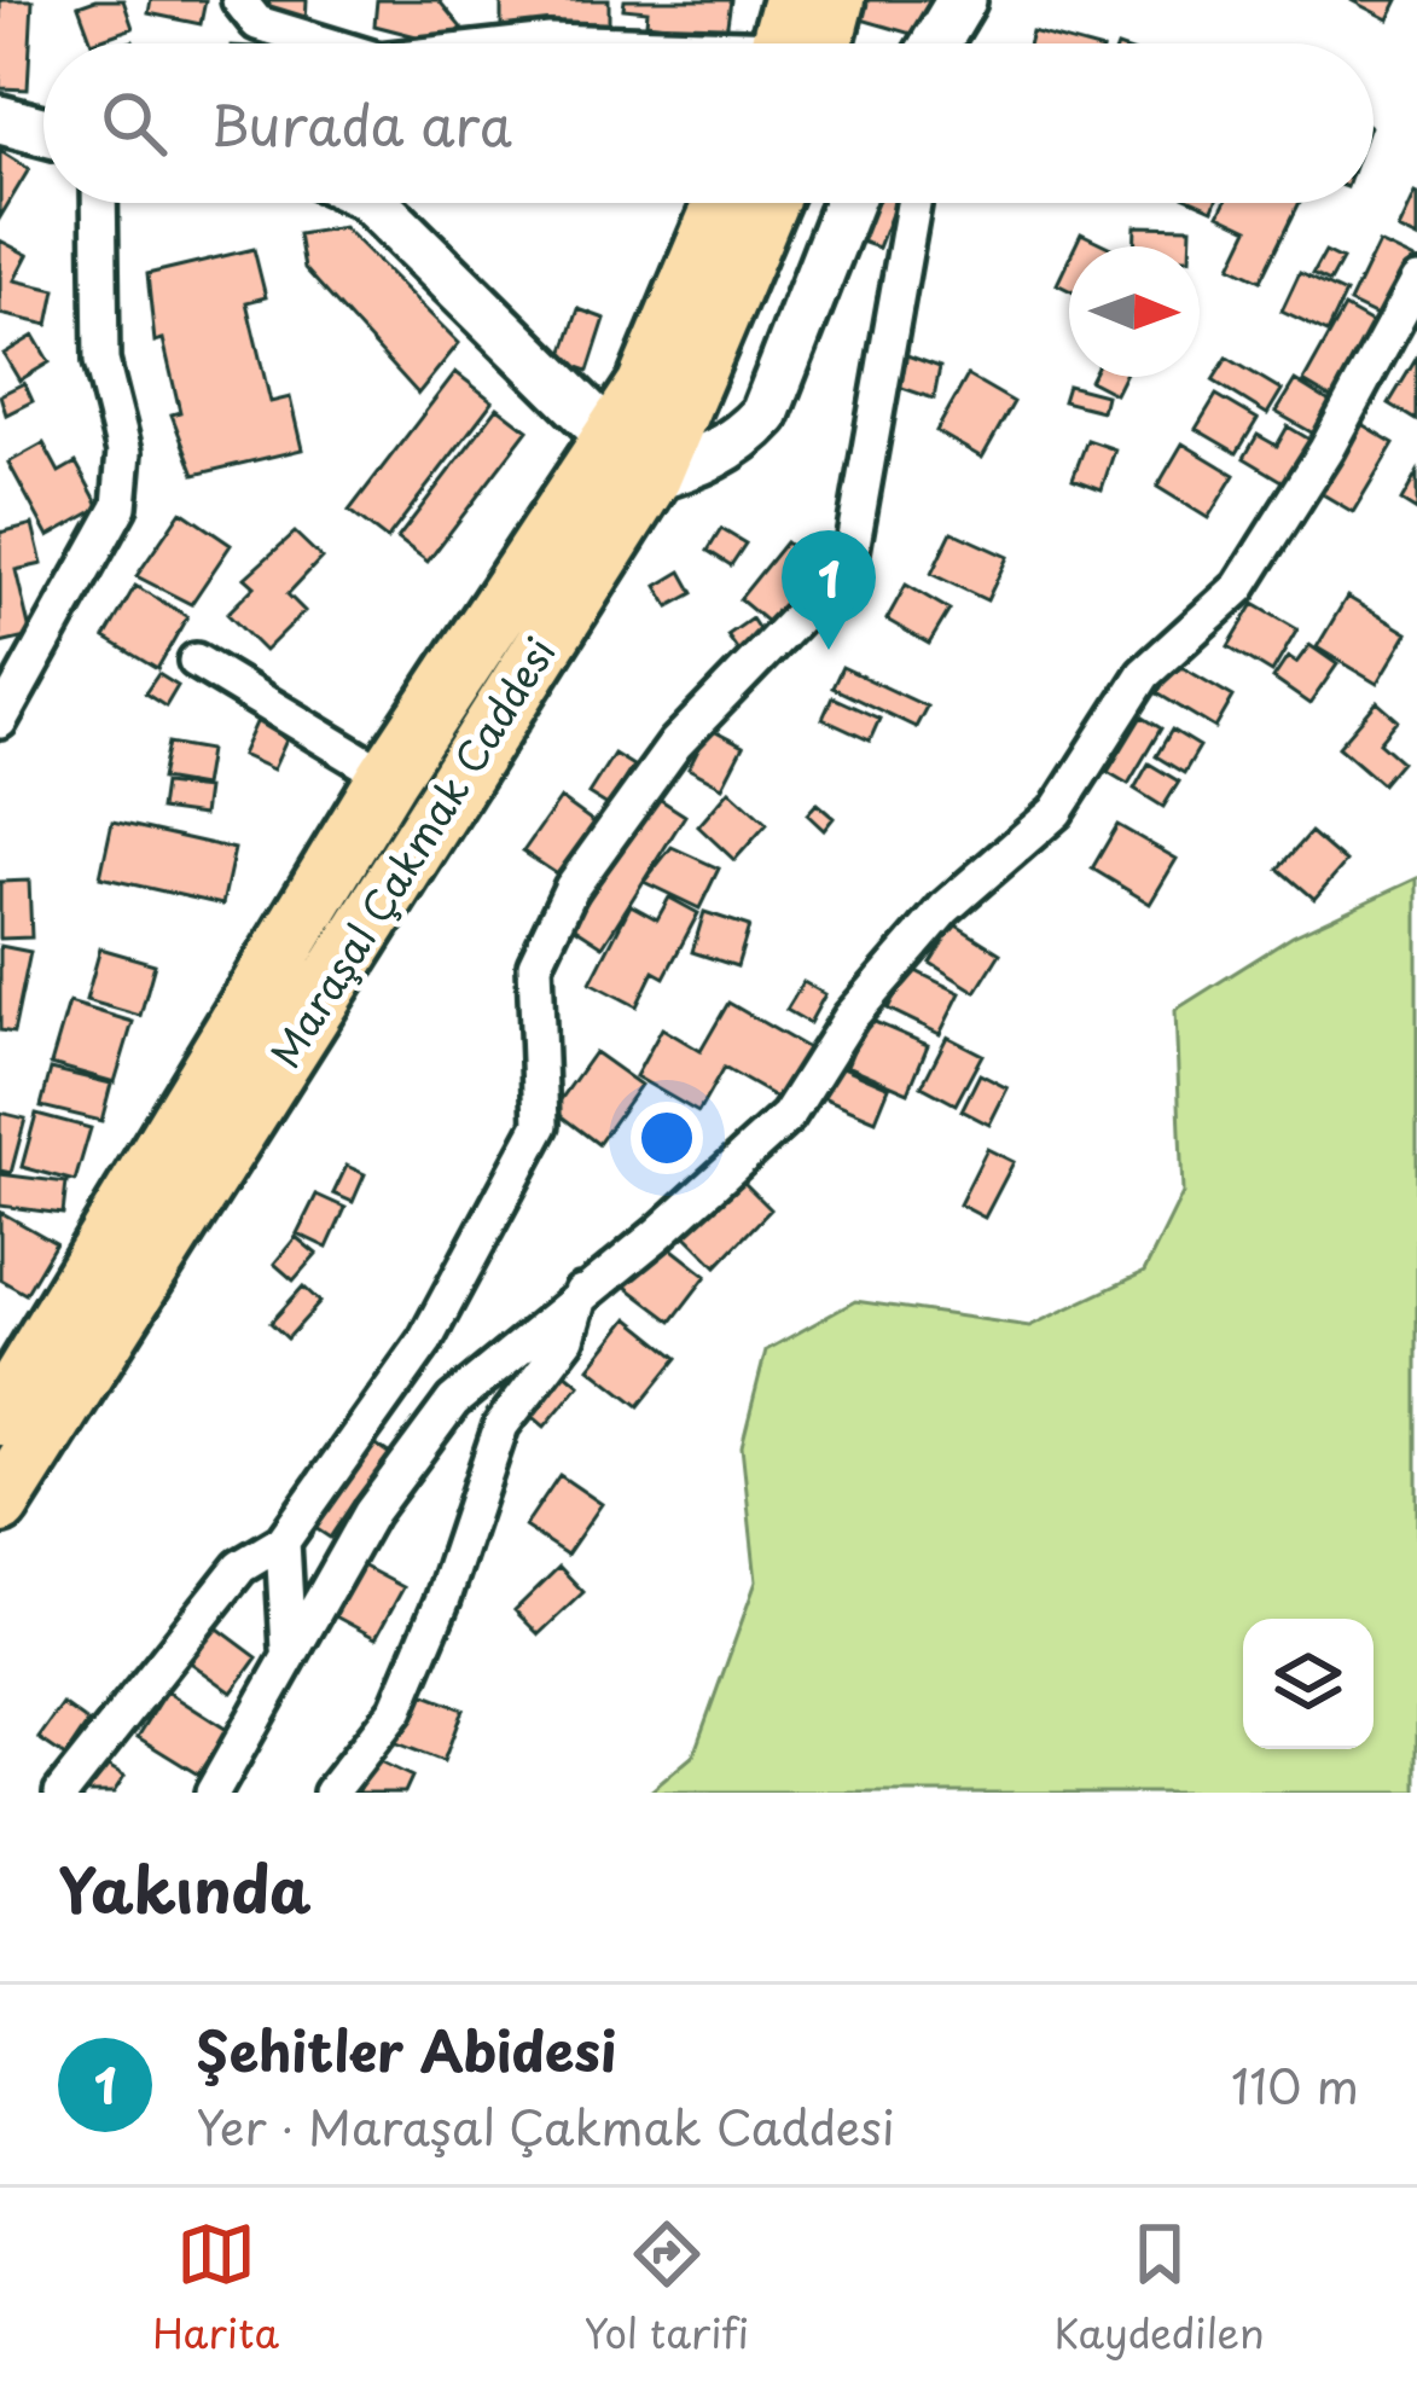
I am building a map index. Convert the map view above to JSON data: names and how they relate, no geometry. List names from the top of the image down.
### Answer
{
  "streets": {
    "highway": ["Maraşal Çakmak Caddesi"]
  },
  "north": "right",
  "page": {
    "search": "Burada ara",
    "pins": "1",
    "heading": "Yakında",
    "list": [
      {
        "mark": "1",
        "name": "Şehitler Abidesi",
        "note": "Yer · Maraşal Çakmak Caddesi",
        "value": "110 m"
      }
    ],
    "nav": ["Harita", "Yol tarifi", "Kaydedilen"]
  }
}
